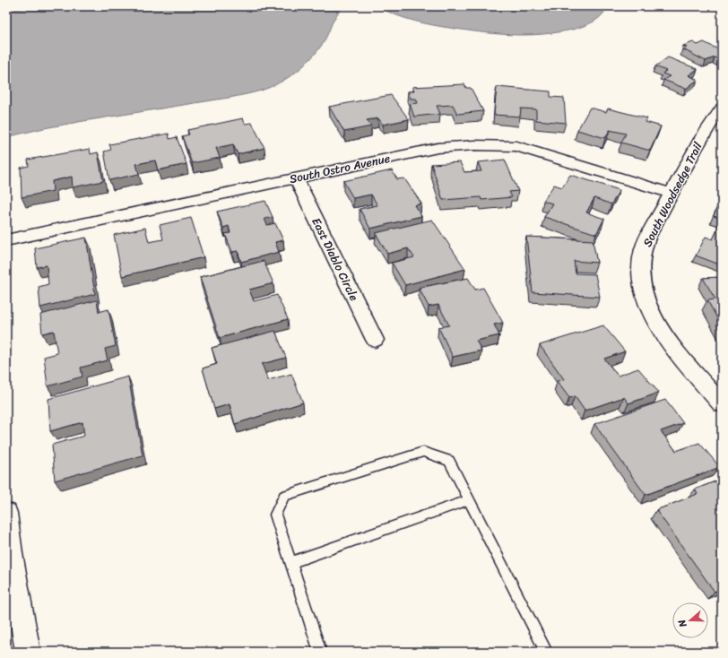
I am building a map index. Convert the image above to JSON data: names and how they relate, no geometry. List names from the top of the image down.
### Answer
{
  "streets": {
    "street": ["South Ostro Avenue", "South Woodsedge Trail", "East Diablo Circle"]
  },
  "crossings": [
    ["South Ostro Avenue", "South Woodsedge Trail"],
    ["South Ostro Avenue", "East Diablo Circle"]
  ],
  "north": "left"
}
